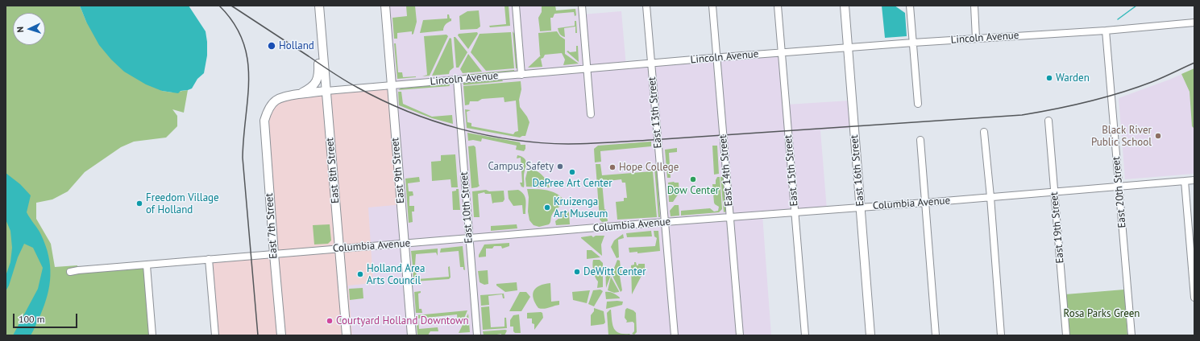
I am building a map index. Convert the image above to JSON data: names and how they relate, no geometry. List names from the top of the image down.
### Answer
{
  "streets": {
    "main road": [
      "Lincoln Avenue",
      "East 8th Street",
      "East 9th Street",
      "East 16th Street",
      "East 7th Street"
    ],
    "street": [
      "East 13th Street",
      "East 14th Street",
      "East 15th Street",
      "East 20th Street",
      "Columbia Avenue",
      "East 10th Street",
      "East 19th Street"
    ]
  },
  "crossings": [
    ["Lincoln Avenue", "East 13th Street"],
    ["Lincoln Avenue", "East 8th Street"],
    ["Lincoln Avenue", "East 9th Street"],
    ["Lincoln Avenue", "East 14th Street"],
    ["Lincoln Avenue", "East 15th Street"],
    ["Lincoln Avenue", "East 16th Street"],
    ["Lincoln Avenue", "East 20th Street"],
    ["Lincoln Avenue", "East 10th Street"],
    ["Lincoln Avenue", "East 7th Street"],
    ["East 13th Street", "Columbia Avenue"],
    ["East 8th Street", "Columbia Avenue"],
    ["East 9th Street", "Columbia Avenue"],
    ["East 14th Street", "Columbia Avenue"],
    ["East 15th Street", "Columbia Avenue"],
    ["East 16th Street", "Columbia Avenue"],
    ["East 20th Street", "Columbia Avenue"],
    ["Columbia Avenue", "East 10th Street"],
    ["Columbia Avenue", "East 7th Street"],
    ["Columbia Avenue", "East 19th Street"]
  ],
  "parks": ["Rosa Parks Green"],
  "places": [
    "Holland",
    "Warden",
    "Black River Public School",
    "Campus Safety",
    "Hope College",
    "DePree Art Center",
    "Dow Center",
    "Freedom Village of Holland",
    "Kruizenga Art Museum",
    "DeWitt Center",
    "Holland Area Arts Council",
    "Courtyard Holland Downtown"
  ],
  "scale_bar": "100 m",
  "north": "left"
}
